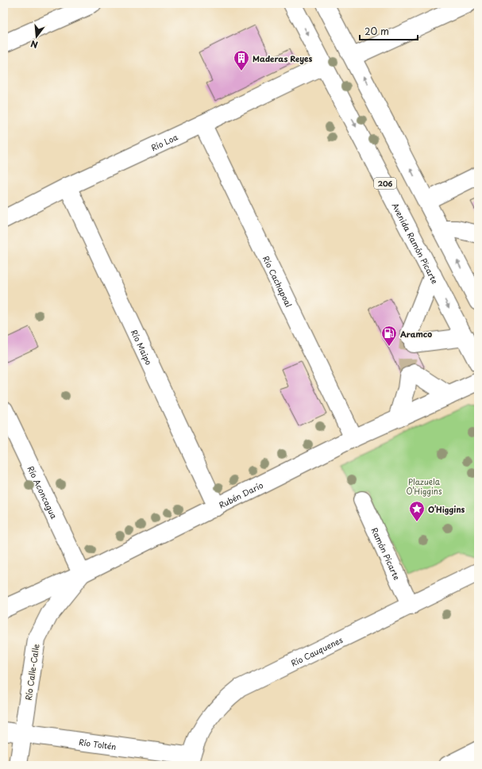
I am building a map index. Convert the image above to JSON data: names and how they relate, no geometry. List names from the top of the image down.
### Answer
{
  "streets": {
    "main road": [
      "Río Loa",
      "206",
      "Avenida Ramón Picarte",
      "Río Cachapoal",
      "Río Maipo",
      "Río Aconcagua",
      "Rubén Darío",
      "Ramón Picarte",
      "Río Cauquenes",
      "Río Calle-Calle",
      "Río Toltén"
    ]
  },
  "crossings": [
    ["Río Loa", "Avenida Ramón Picarte"],
    ["Río Loa", "Río Cachapoal"],
    ["Río Loa", "Río Maipo"],
    ["Río Cachapoal", "Rubén Darío"],
    ["Río Maipo", "Rubén Darío"],
    ["Río Aconcagua", "Rubén Darío"],
    ["Río Aconcagua", "Río Calle-Calle"],
    ["Rubén Darío", "Río Calle-Calle"],
    ["Ramón Picarte", "Río Cauquenes"],
    ["Río Cauquenes", "Río Toltén"],
    ["Río Calle-Calle", "Río Toltén"]
  ],
  "parks": ["Plazuela O’Higgins"],
  "places": {
    "building": ["Maderas Reyes"],
    "fuel station": ["Aramco"],
    "place": ["O’Higgins"]
  },
  "scale_bar": "20 m",
  "north": "bottom"
}
